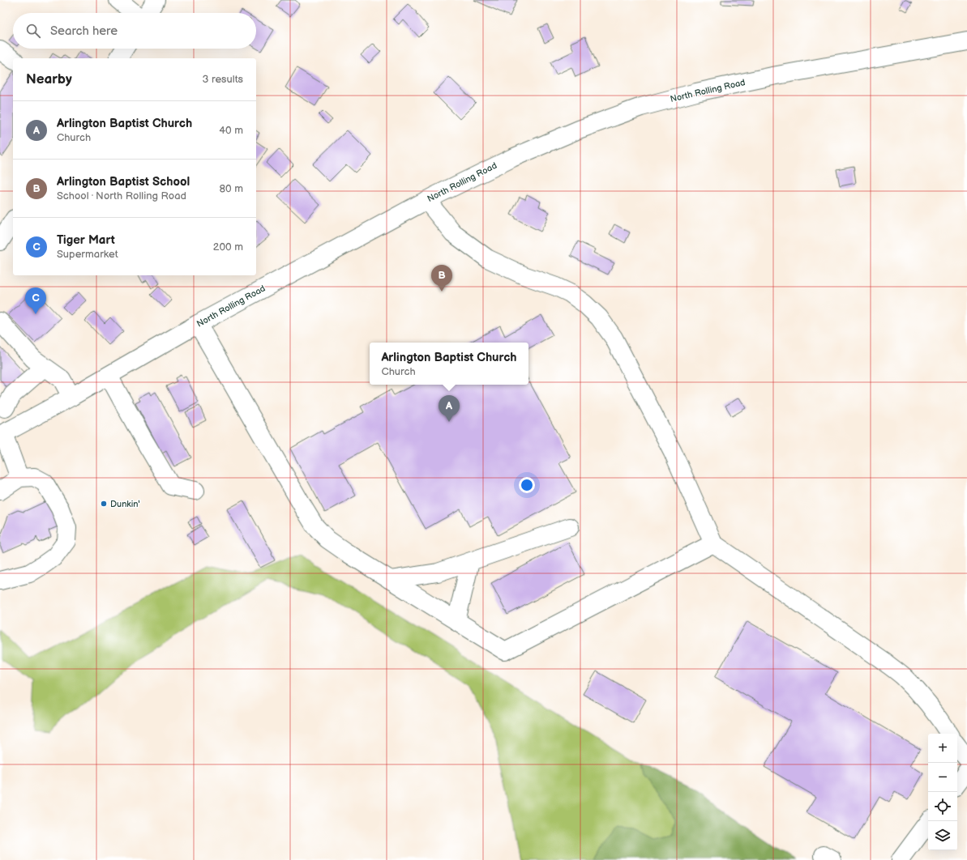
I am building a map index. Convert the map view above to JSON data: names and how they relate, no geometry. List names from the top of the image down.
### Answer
{
  "streets": {
    "main road": ["North Rolling Road"]
  },
  "places": ["Dunkin'"],
  "page": {
    "search": "Search here",
    "heading": ["Nearby", "3 results"],
    "list": [
      {
        "mark": "A",
        "name": "Arlington Baptist Church",
        "note": "Church",
        "value": "40 m"
      },
      {
        "mark": "B",
        "name": "Arlington Baptist School",
        "note": "School · North Rolling Road",
        "value": "80 m"
      },
      {
        "mark": "C",
        "name": "Tiger Mart",
        "note": "Supermarket",
        "value": "200 m"
      }
    ],
    "pins": ["B", "C", "A"],
    "popup": ["Arlington Baptist Church", "Church"],
    "map_buttons": ["+", "−"]
  }
}
